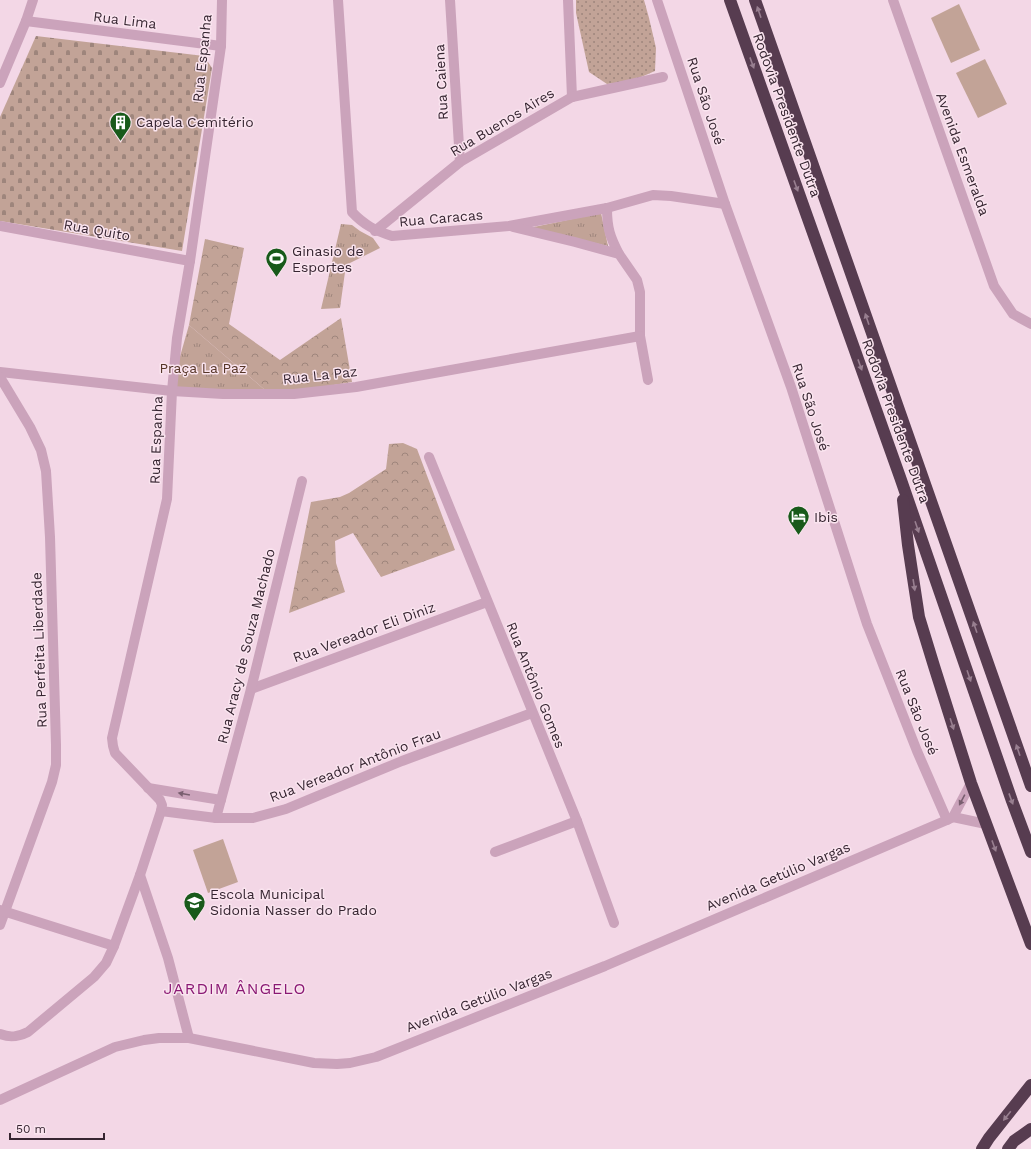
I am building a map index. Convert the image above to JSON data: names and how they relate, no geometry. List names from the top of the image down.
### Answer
{
  "streets": {
    "highway": ["Rodovia Presidente Dutra"],
    "street": [
      "Rua Lima",
      "Rua Espanha",
      "Rua Caiena",
      "Rua São José",
      "Rua Buenos Aires",
      "Avenida Esmeralda",
      "Rua Caracas",
      "Rua Quito",
      "Rua La Paz",
      "Rua Vereador Eli Diniz",
      "Rua Aracy de Souza Machado",
      "Rua Perfeita Liberdade",
      "Rua Antônio Gomes",
      "Rua Vereador Antônio Frau",
      "Avenida Getúlio Vargas"
    ]
  },
  "crossings": [
    ["Rua Lima", "Rua Espanha"],
    ["Rua Espanha", "Rua Quito"],
    ["Rua Espanha", "Rua La Paz"],
    ["Rua Espanha", "Rua Vereador Antônio Frau"],
    ["Rua Caiena", "Rua Buenos Aires"],
    ["Rua São José", "Rua Caracas"],
    ["Rua São José", "Avenida Getúlio Vargas"],
    ["Rua Buenos Aires", "Rua Caracas"],
    ["Rua Vereador Eli Diniz", "Rua Aracy de Souza Machado"],
    ["Rua Vereador Eli Diniz", "Rua Antônio Gomes"],
    ["Rua Aracy de Souza Machado", "Rua Vereador Antônio Frau"],
    ["Rua Antônio Gomes", "Rua Vereador Antônio Frau"]
  ],
  "districts": ["JARDIM ÂNGELO"],
  "parks": ["Praça La Paz"],
  "places": {
    "building": ["Capela Cemitério"],
    "sports": ["Ginasio de Esportes"],
    "hotel": ["Ibis"],
    "school or university": ["Escola Municipal Sidonia Nasser do Prado"]
  },
  "scale_bar": "50 m"
}
